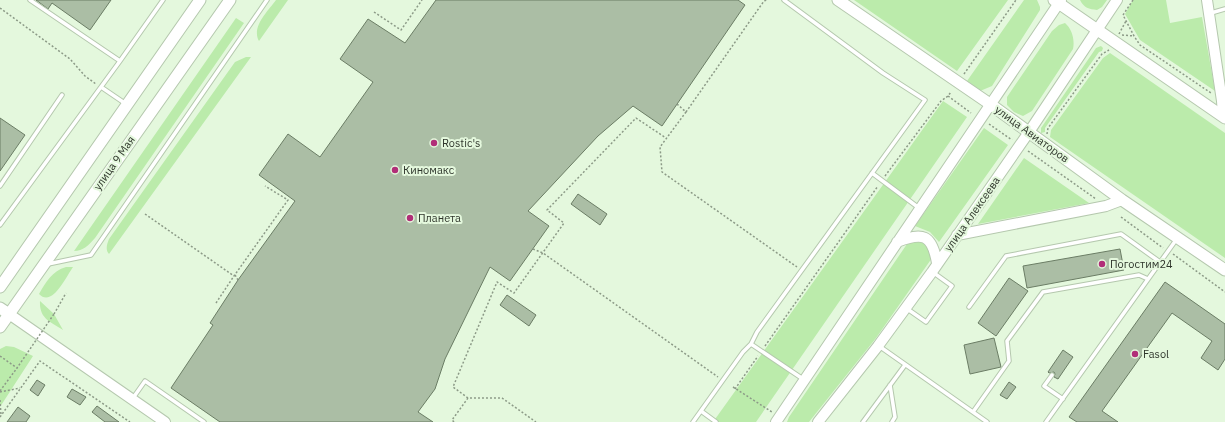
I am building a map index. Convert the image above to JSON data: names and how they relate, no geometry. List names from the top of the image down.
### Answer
{
  "streets": {
    "main road": ["улица Авиаторов", "улица 9 Мая"],
    "street": ["улица Алексеева"]
  },
  "crossings": [
    ["улица Авиаторов", "улица Алексеева"]
  ],
  "places": [
    "Rostic's",
    "Киномакс",
    "Планета",
    "Погостим24",
    "Fasol"
  ]
}
